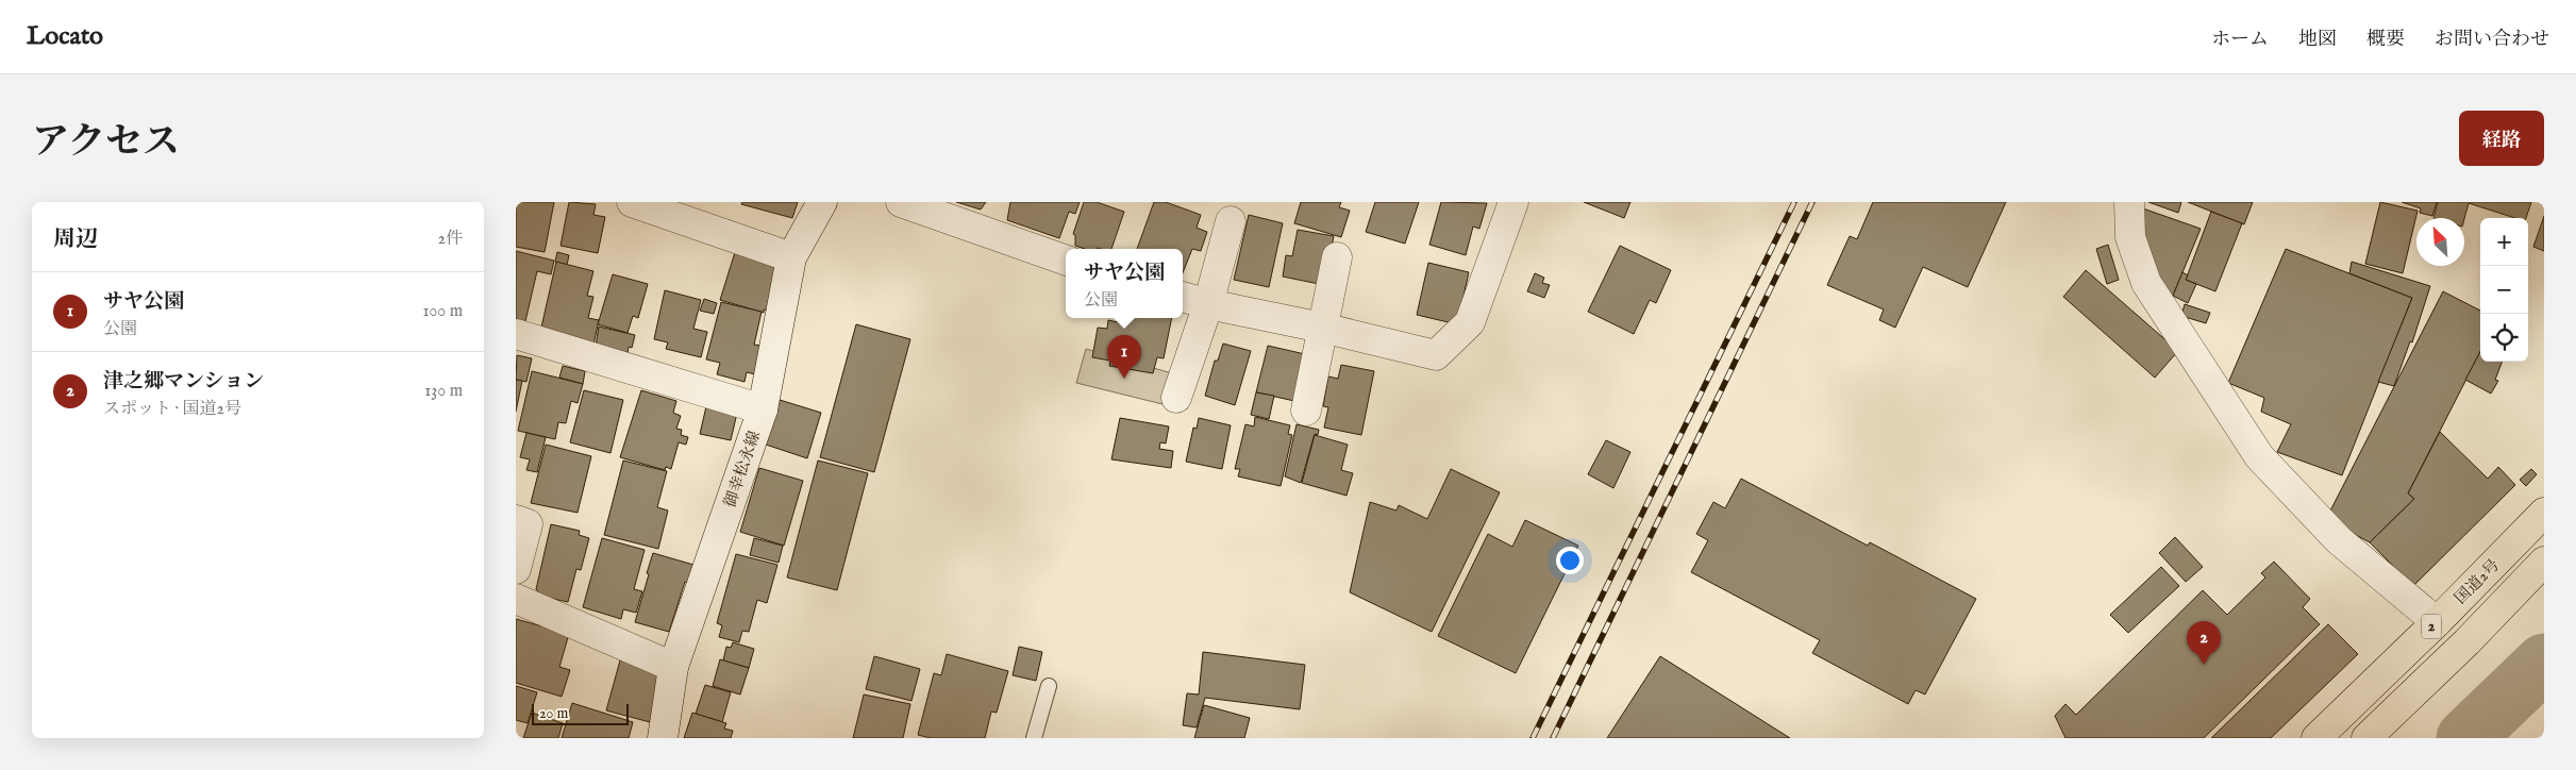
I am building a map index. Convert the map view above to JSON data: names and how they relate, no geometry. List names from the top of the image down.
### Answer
{
  "streets": {
    "highway": ["国道2号", "2"],
    "street": ["御幸松永線"]
  },
  "scale_bar": "20 m",
  "north": "top left",
  "page": {
    "header": "Locato",
    "nav": [
      "ホーム",
      "地図",
      "概要",
      "お問い合わせ"
    ],
    "title": "アクセス",
    "buttons": "経路",
    "heading": ["周辺", "2件"],
    "map_buttons": ["+", "−"],
    "popup": ["サヤ公園", "公園"],
    "list": [
      {
        "mark": "1",
        "name": "サヤ公園",
        "note": "公園",
        "value": "100 m"
      },
      {
        "mark": "2",
        "name": "津之郷マンション",
        "note": "スポット · 国道2号",
        "value": "130 m"
      }
    ],
    "pins": ["1", "2"],
    "scale": "20 m"
  }
}
